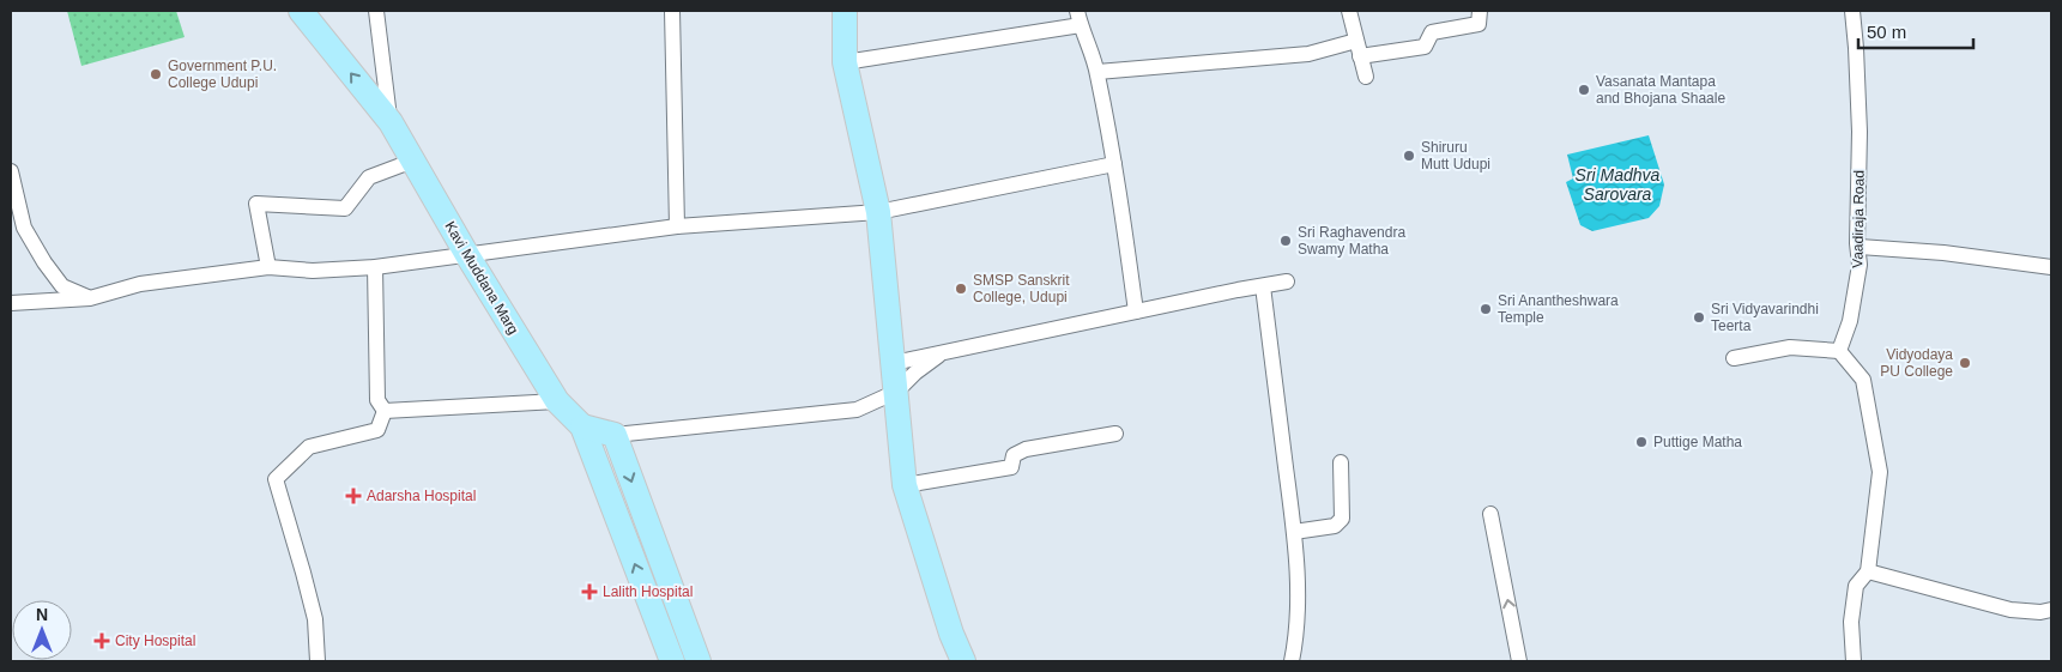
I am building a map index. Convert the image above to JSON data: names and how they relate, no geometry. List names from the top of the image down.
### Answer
{
  "streets": {
    "main road": ["Kavi Muddana Marg"],
    "street": ["Vaadiraja Road"]
  },
  "water": ["Sri Madhva Sarovara"],
  "places": {
    "other": [
      "Government P.U. College Udupi",
      "Vasanata Mantapa and Bhojana Shaale",
      "Shiruru Mutt Udupi",
      "Sri Raghavendra Swamy Matha",
      "SMSP Sanskrit College, Udupi",
      "Sri Anantheshwara Temple",
      "Sri Vidyavarindhi Teerta",
      "Vidyodaya PU College",
      "Puttige Matha"
    ],
    "health": ["Adarsha Hospital", "Lalith Hospital", "City Hospital"]
  },
  "scale_bar": "50 m",
  "north": "top"
}
